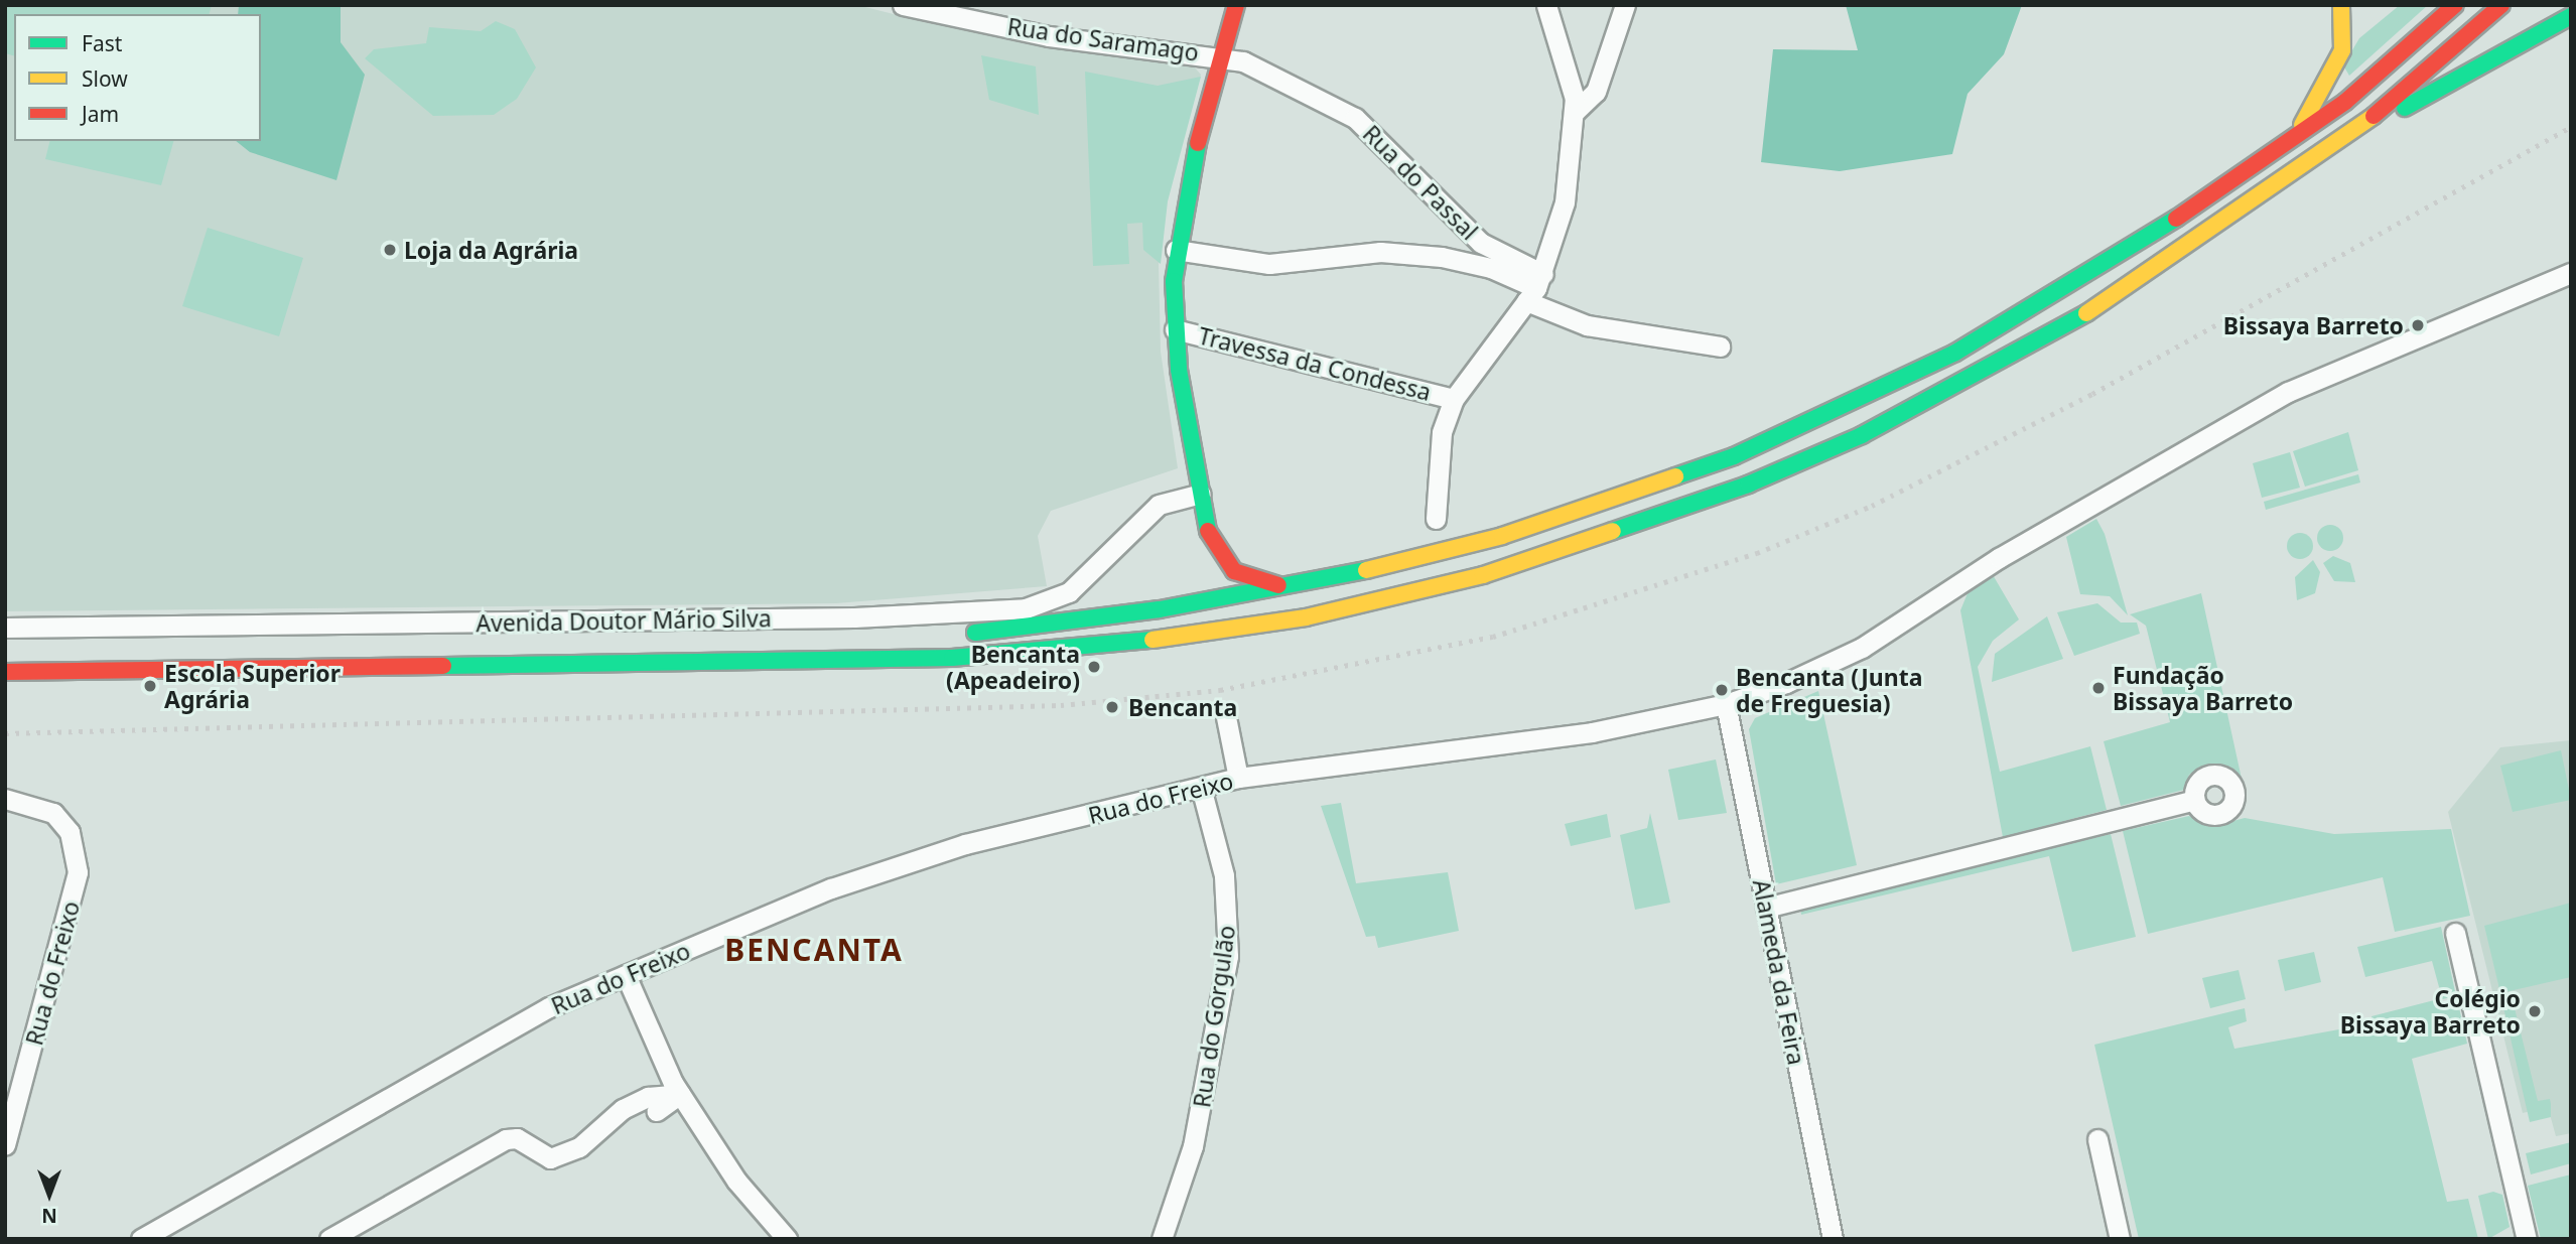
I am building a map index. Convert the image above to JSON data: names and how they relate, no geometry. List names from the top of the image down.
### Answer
{
  "streets": {
    "street": [
      "Rua do Saramago",
      "Rua do Passal",
      "Travessa da Condessa",
      "Avenida Doutor Mário Silva",
      "Rua do Freixo",
      "Alameda da Feira",
      "Rua do Gorgulão"
    ]
  },
  "crossings": [
    ["Rua do Saramago", "Rua do Passal"],
    ["Rua do Freixo", "Alameda da Feira"],
    ["Rua do Freixo", "Rua do Gorgulão"]
  ],
  "districts": ["BENCANTA"],
  "places": [
    "Loja da Agrária",
    "Bissaya Barreto",
    "Bencanta (Apeadeiro)",
    "Escola Superior Agrária",
    "Fundação Bissaya Barreto",
    "Bencanta (Junta de Freguesia)",
    "Bencanta",
    "Colégio Bissaya Barreto"
  ],
  "legend": ["Fast", "Slow", "Jam"],
  "north": "bottom"
}
